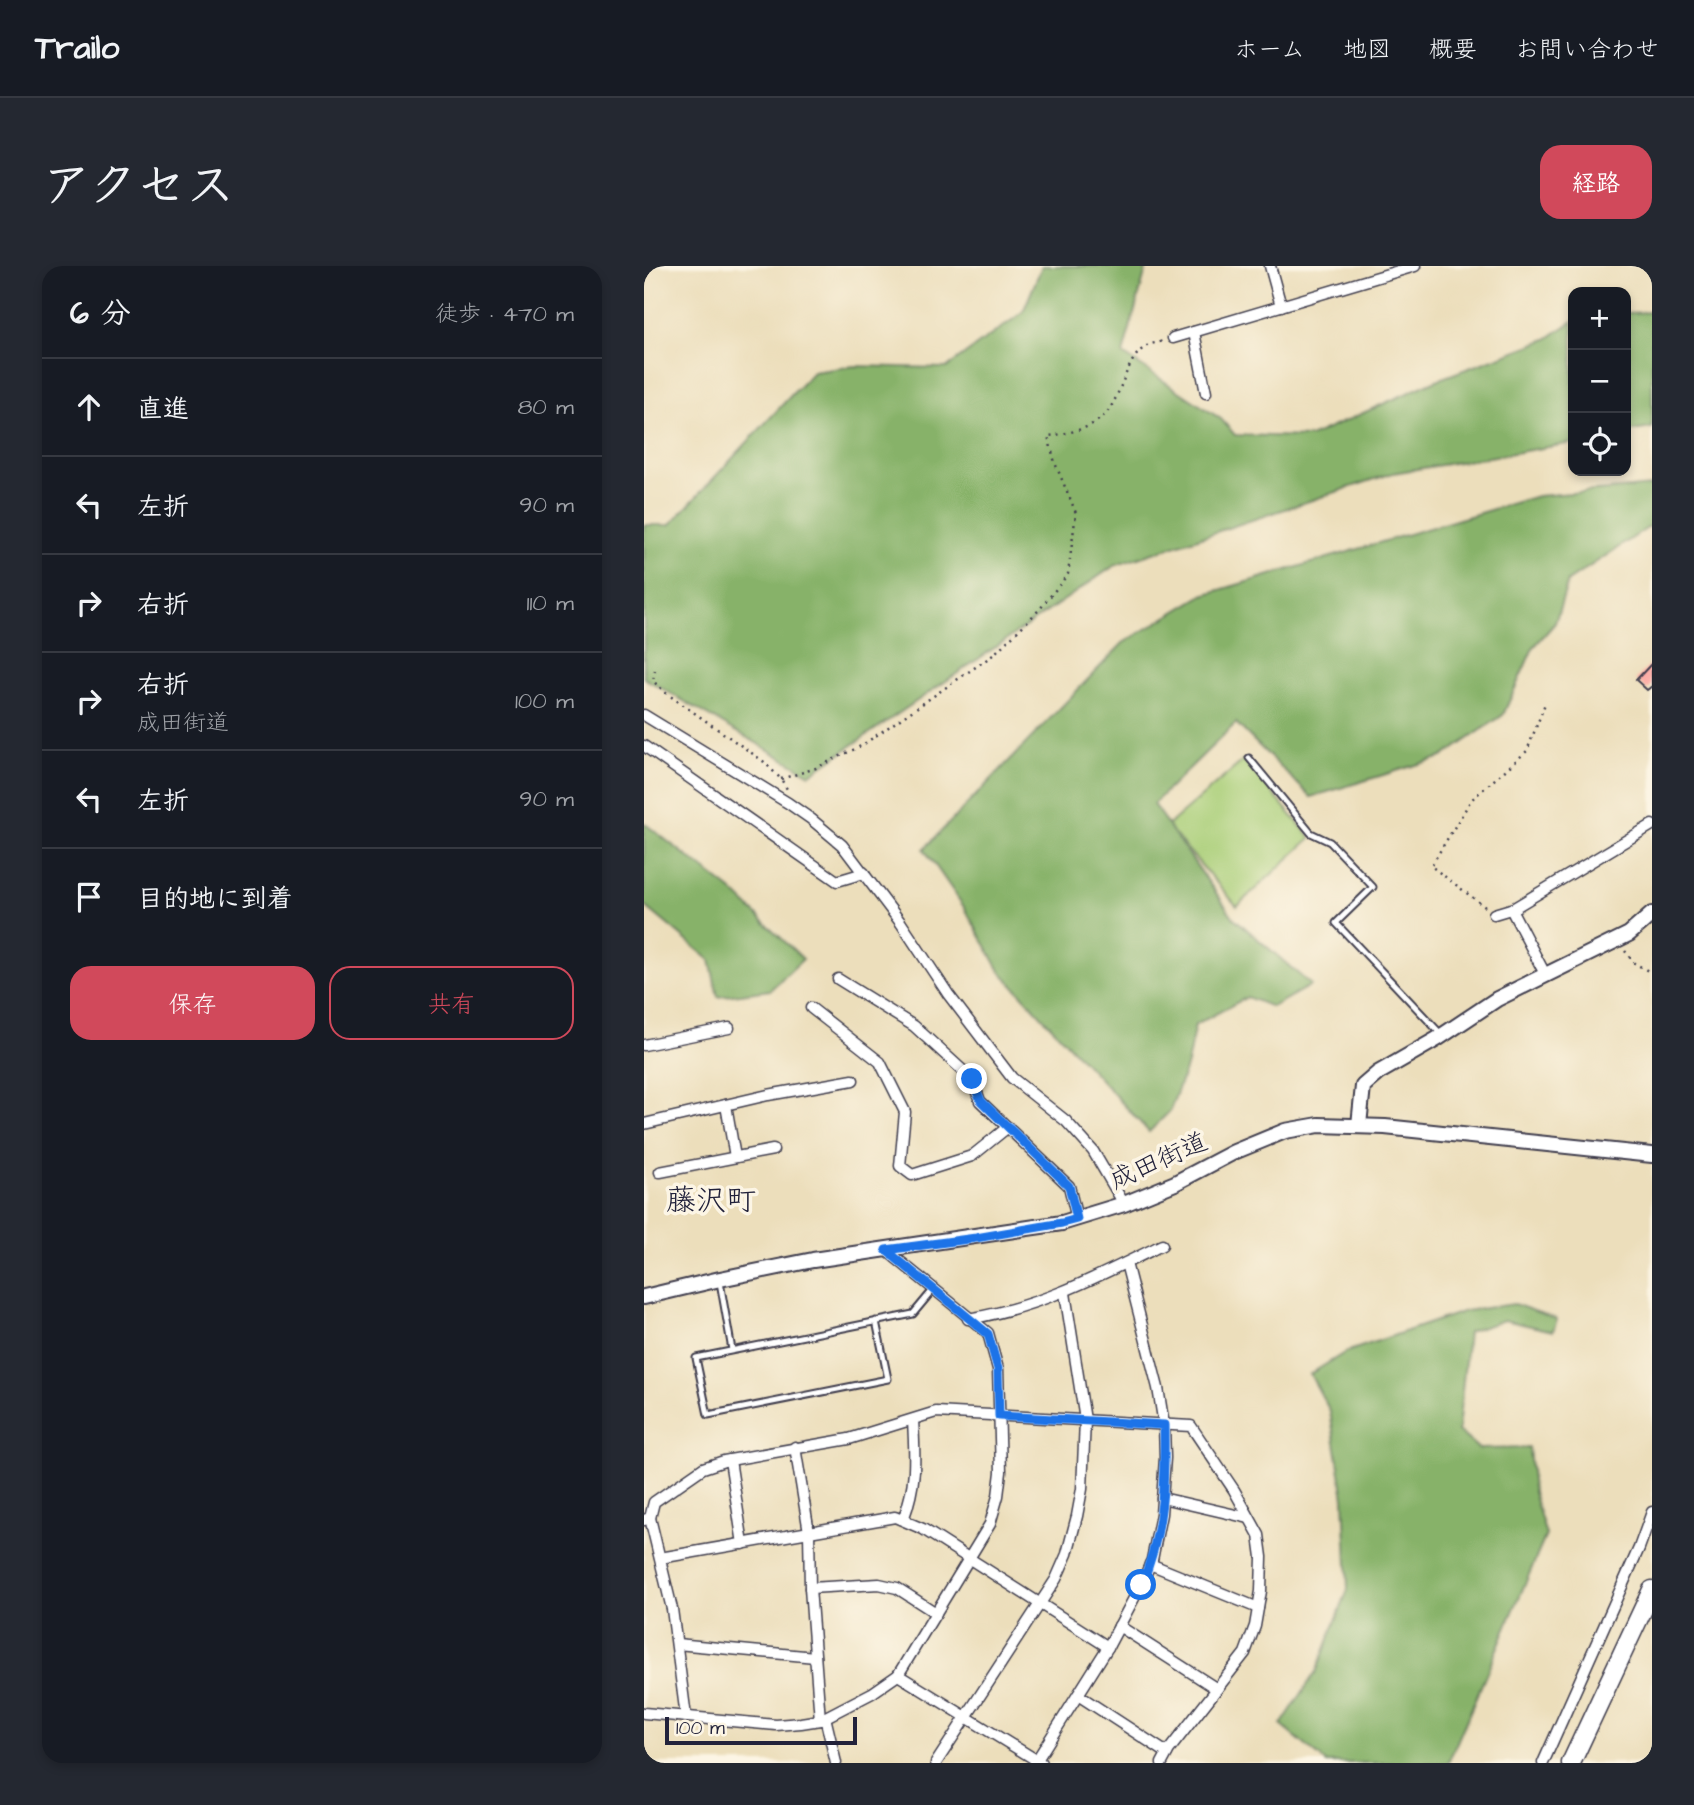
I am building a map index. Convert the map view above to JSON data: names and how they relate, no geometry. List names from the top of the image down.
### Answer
{
  "streets": {
    "street": ["成田街道"]
  },
  "districts": ["藤沢町"],
  "scale_bar": "100 m",
  "page": {
    "header": "Trailo",
    "nav": [
      "ホーム",
      "地図",
      "概要",
      "お問い合わせ"
    ],
    "title": "アクセス",
    "buttons": [
      "経路",
      ["保存", "共有"]
    ],
    "heading": ["6 分", "徒歩 · 470 m"],
    "map_buttons": ["+", "−"],
    "list": [
      ["直進", "80 m"],
      ["左折", "90 m"],
      ["右折", "110 m"],
      ["右折", "成田街道", "100 m"],
      ["左折", "90 m"],
      "目的地に到着"
    ],
    "scale": "100 m"
  }
}
